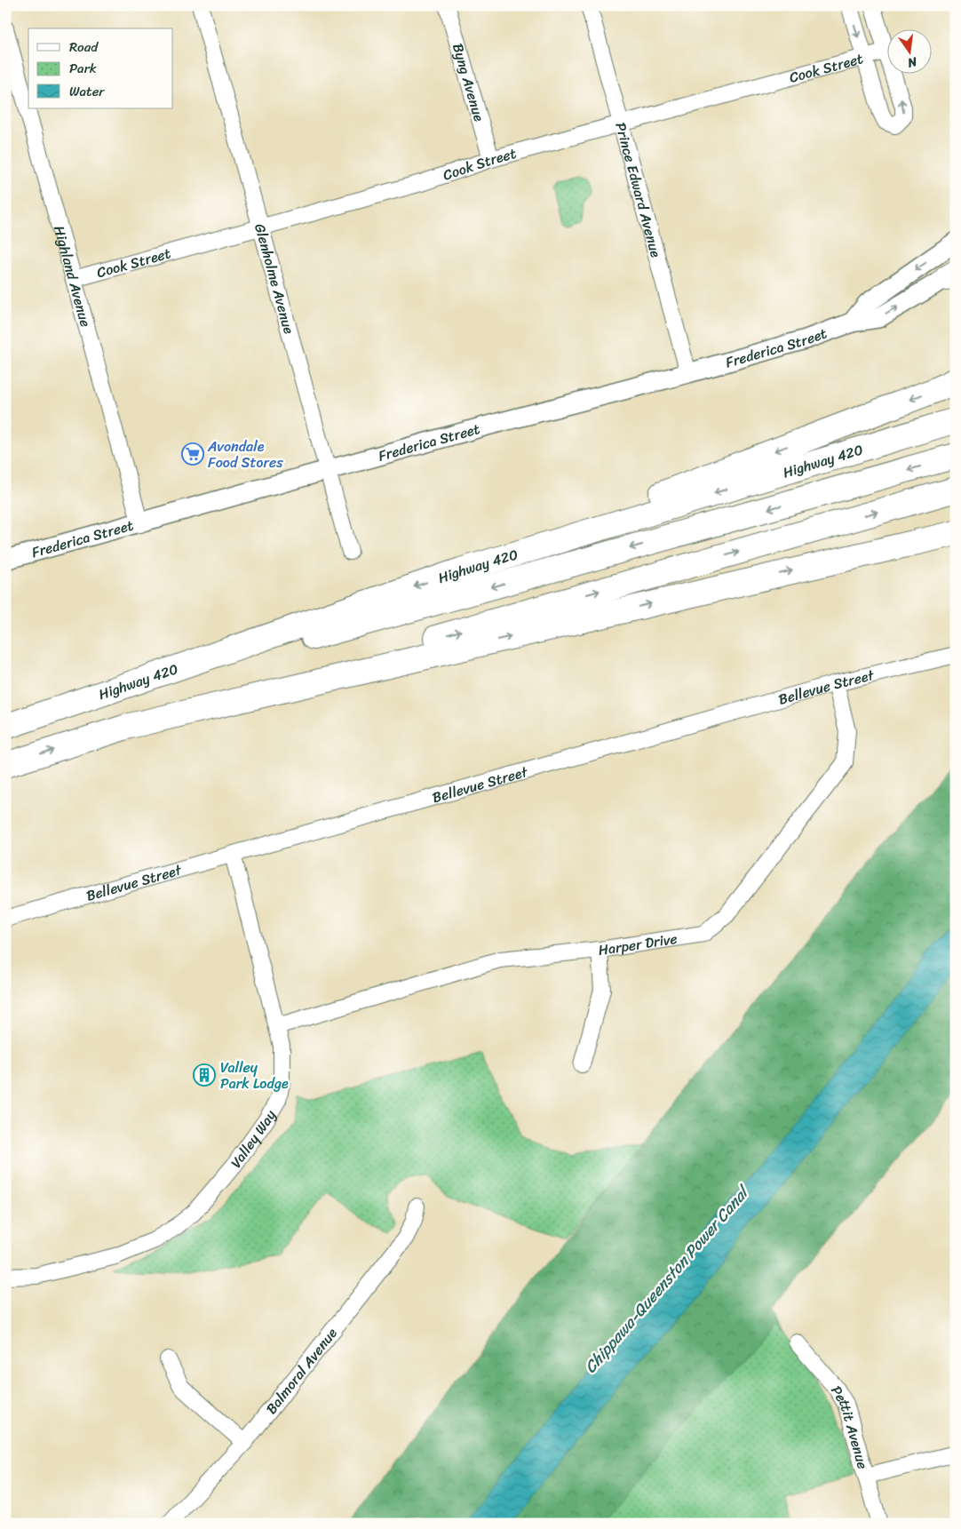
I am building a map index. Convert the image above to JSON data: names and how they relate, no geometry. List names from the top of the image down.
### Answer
{
  "streets": {
    "highway": ["Highway 420"],
    "street": [
      "Cook Street",
      "Byng Avenue",
      "Prince Edward Avenue",
      "Highland Avenue",
      "Glenholme Avenue",
      "Frederica Street",
      "Bellevue Street",
      "Harper Drive",
      "Valley Way",
      "Balmoral Avenue",
      "Pettit Avenue"
    ]
  },
  "crossings": [
    ["Cook Street", "Byng Avenue"],
    ["Cook Street", "Prince Edward Avenue"],
    ["Cook Street", "Highland Avenue"],
    ["Cook Street", "Glenholme Avenue"],
    ["Prince Edward Avenue", "Frederica Street"],
    ["Highland Avenue", "Frederica Street"],
    ["Glenholme Avenue", "Frederica Street"],
    ["Bellevue Street", "Harper Drive"],
    ["Bellevue Street", "Valley Way"],
    ["Harper Drive", "Valley Way"]
  ],
  "water": ["Chippawa-Queenston Power Canal"],
  "places": {
    "supermarket": ["Avondale Food Stores"],
    "building": ["Valley Park Lodge"]
  },
  "legend": ["Road", "Park", "Water"],
  "north": "bottom"
}
